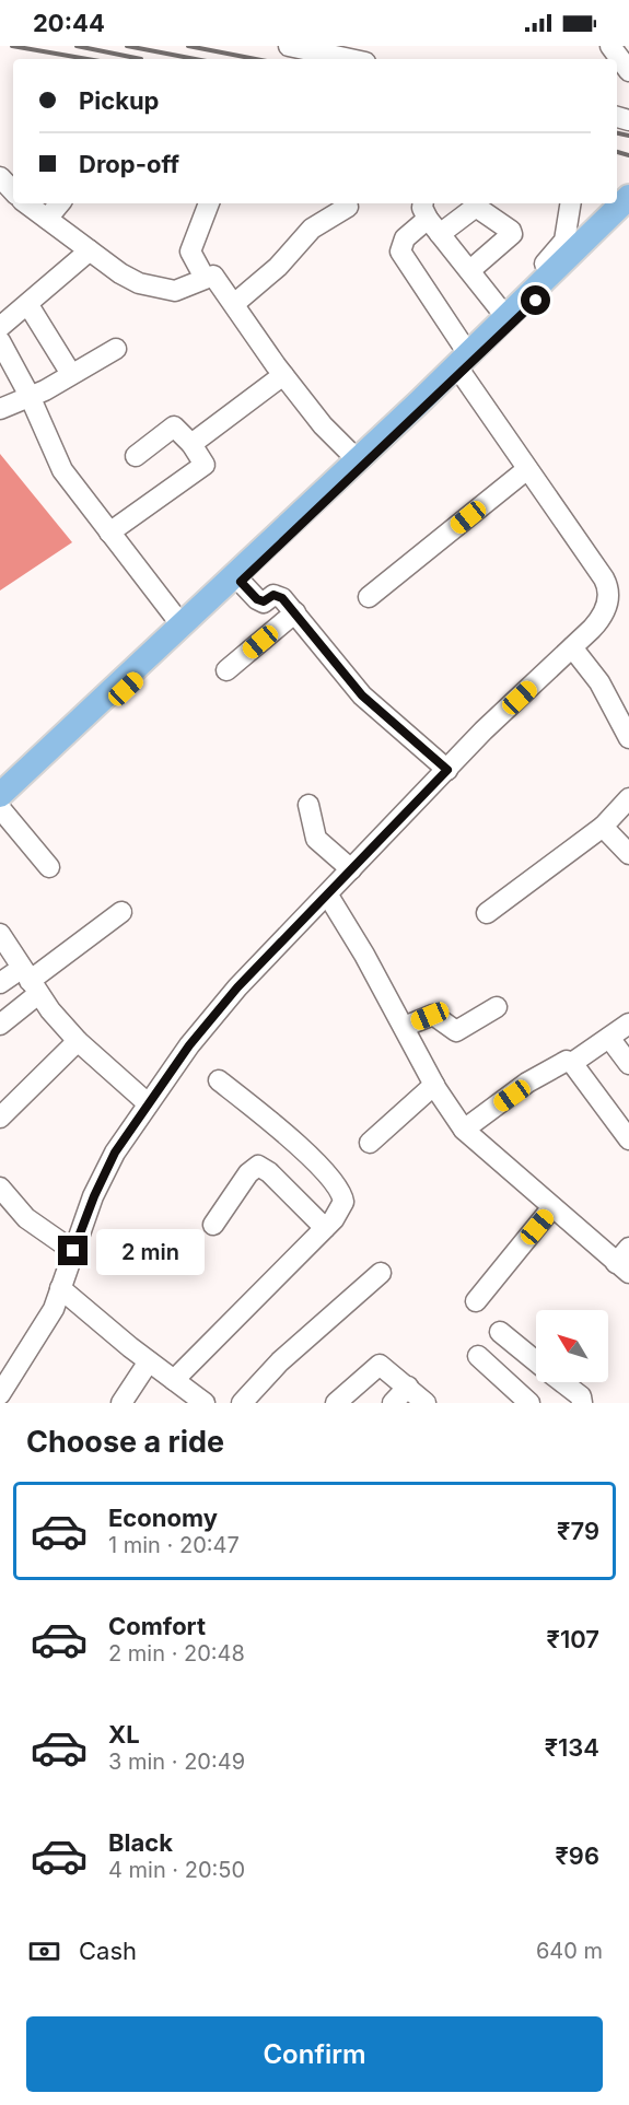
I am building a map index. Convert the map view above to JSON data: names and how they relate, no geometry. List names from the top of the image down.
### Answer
{
  "north": "top left",
  "page": {
    "status": "20:44",
    "banner": ["Pickup", "Drop-off"],
    "bubble": "2 min",
    "heading": "Choose a ride",
    "list": [
      {
        "name": "Economy",
        "note": "1 min · 20:47",
        "value": "₹79"
      },
      {
        "name": "Comfort",
        "note": "2 min · 20:48",
        "value": "₹107"
      },
      {
        "name": "XL",
        "note": "3 min · 20:49",
        "value": "₹134"
      },
      {
        "name": "Black",
        "note": "4 min · 20:50",
        "value": "₹96"
      }
    ],
    "pay": ["Cash", "640 m"],
    "buttons": "Confirm"
  }
}
